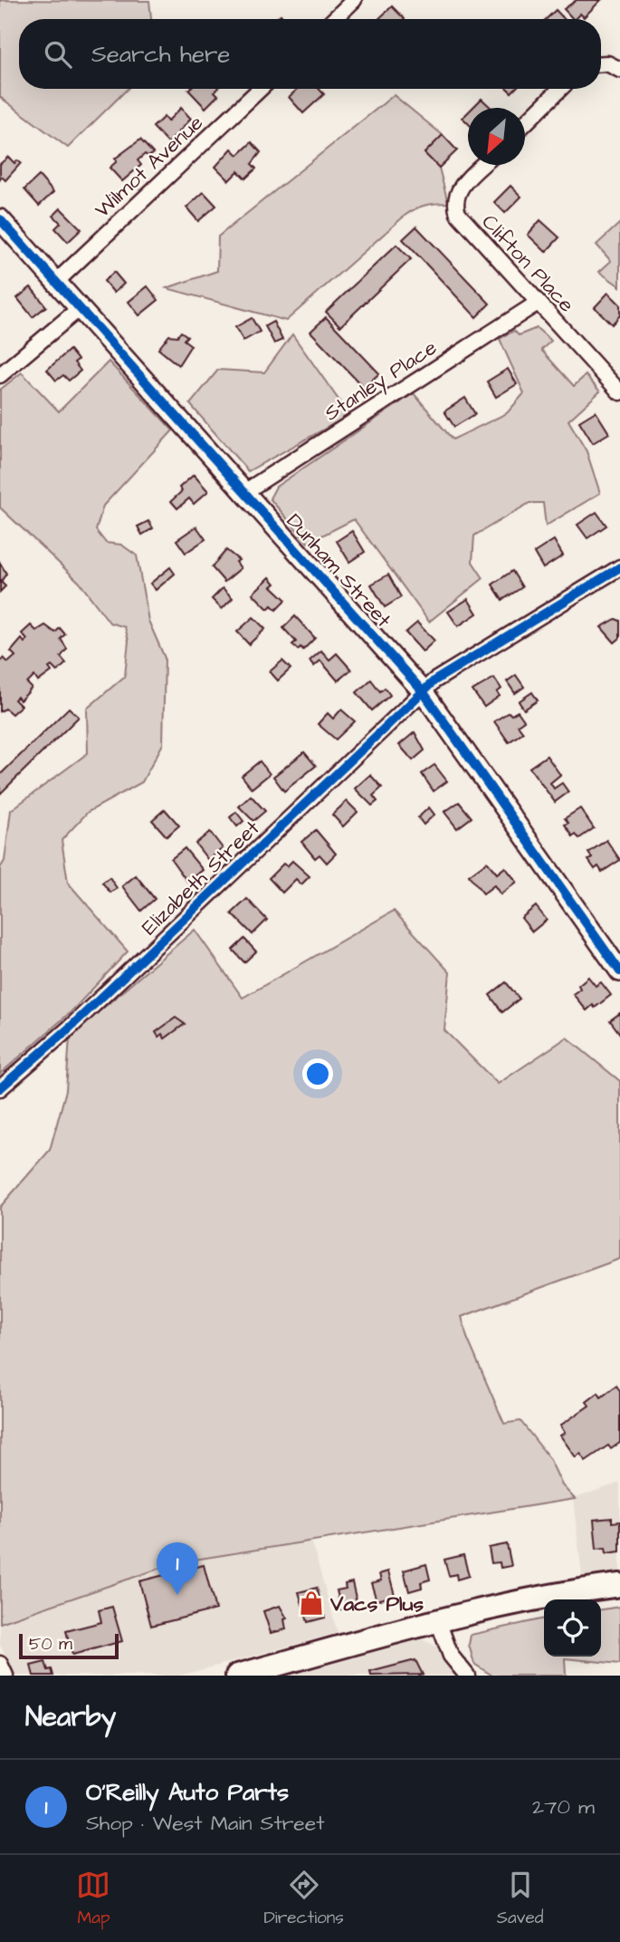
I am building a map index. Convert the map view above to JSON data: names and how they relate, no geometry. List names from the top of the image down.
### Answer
{
  "streets": {
    "street": [
      "Wilmot Avenue",
      "Clifton Place",
      "Stanley Place",
      "Dunham Street",
      "Elizabeth Street"
    ]
  },
  "crossings": [
    ["Wilmot Avenue", "Dunham Street"],
    ["Clifton Place", "Stanley Place"],
    ["Stanley Place", "Dunham Street"],
    ["Dunham Street", "Elizabeth Street"]
  ],
  "places": {
    "shop": ["Vacs Plus"]
  },
  "scale_bar": "50 m",
  "north": "bottom left",
  "page": {
    "search": "Search here",
    "pins": "1",
    "scale": "50 m",
    "heading": "Nearby",
    "list": [
      {
        "mark": "1",
        "name": "O'Reilly Auto Parts",
        "note": "Shop · West Main Street",
        "value": "270 m"
      }
    ],
    "nav": ["Map", "Directions", "Saved"]
  }
}
